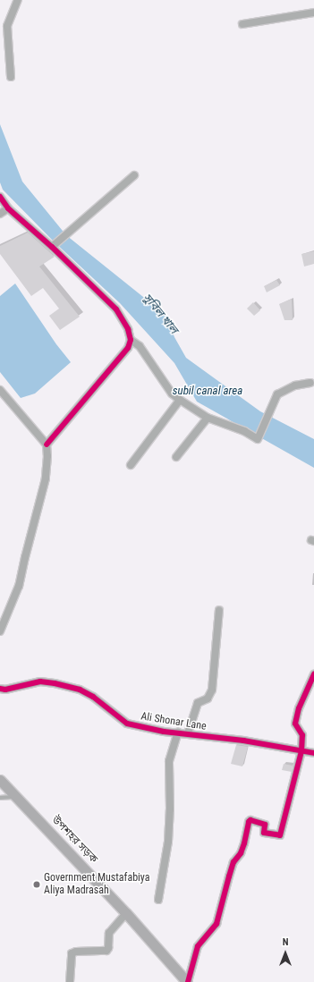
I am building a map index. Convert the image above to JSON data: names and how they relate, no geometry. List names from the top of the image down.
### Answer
{
  "streets": {
    "main road": ["উপশহর সড়ক"],
    "street": ["Ali Shonar Lane"]
  },
  "water": ["সুবিল খাল", "subil canal area"],
  "places": ["Government Mustafabiya Aliya Madrasah"],
  "north": "top"
}
